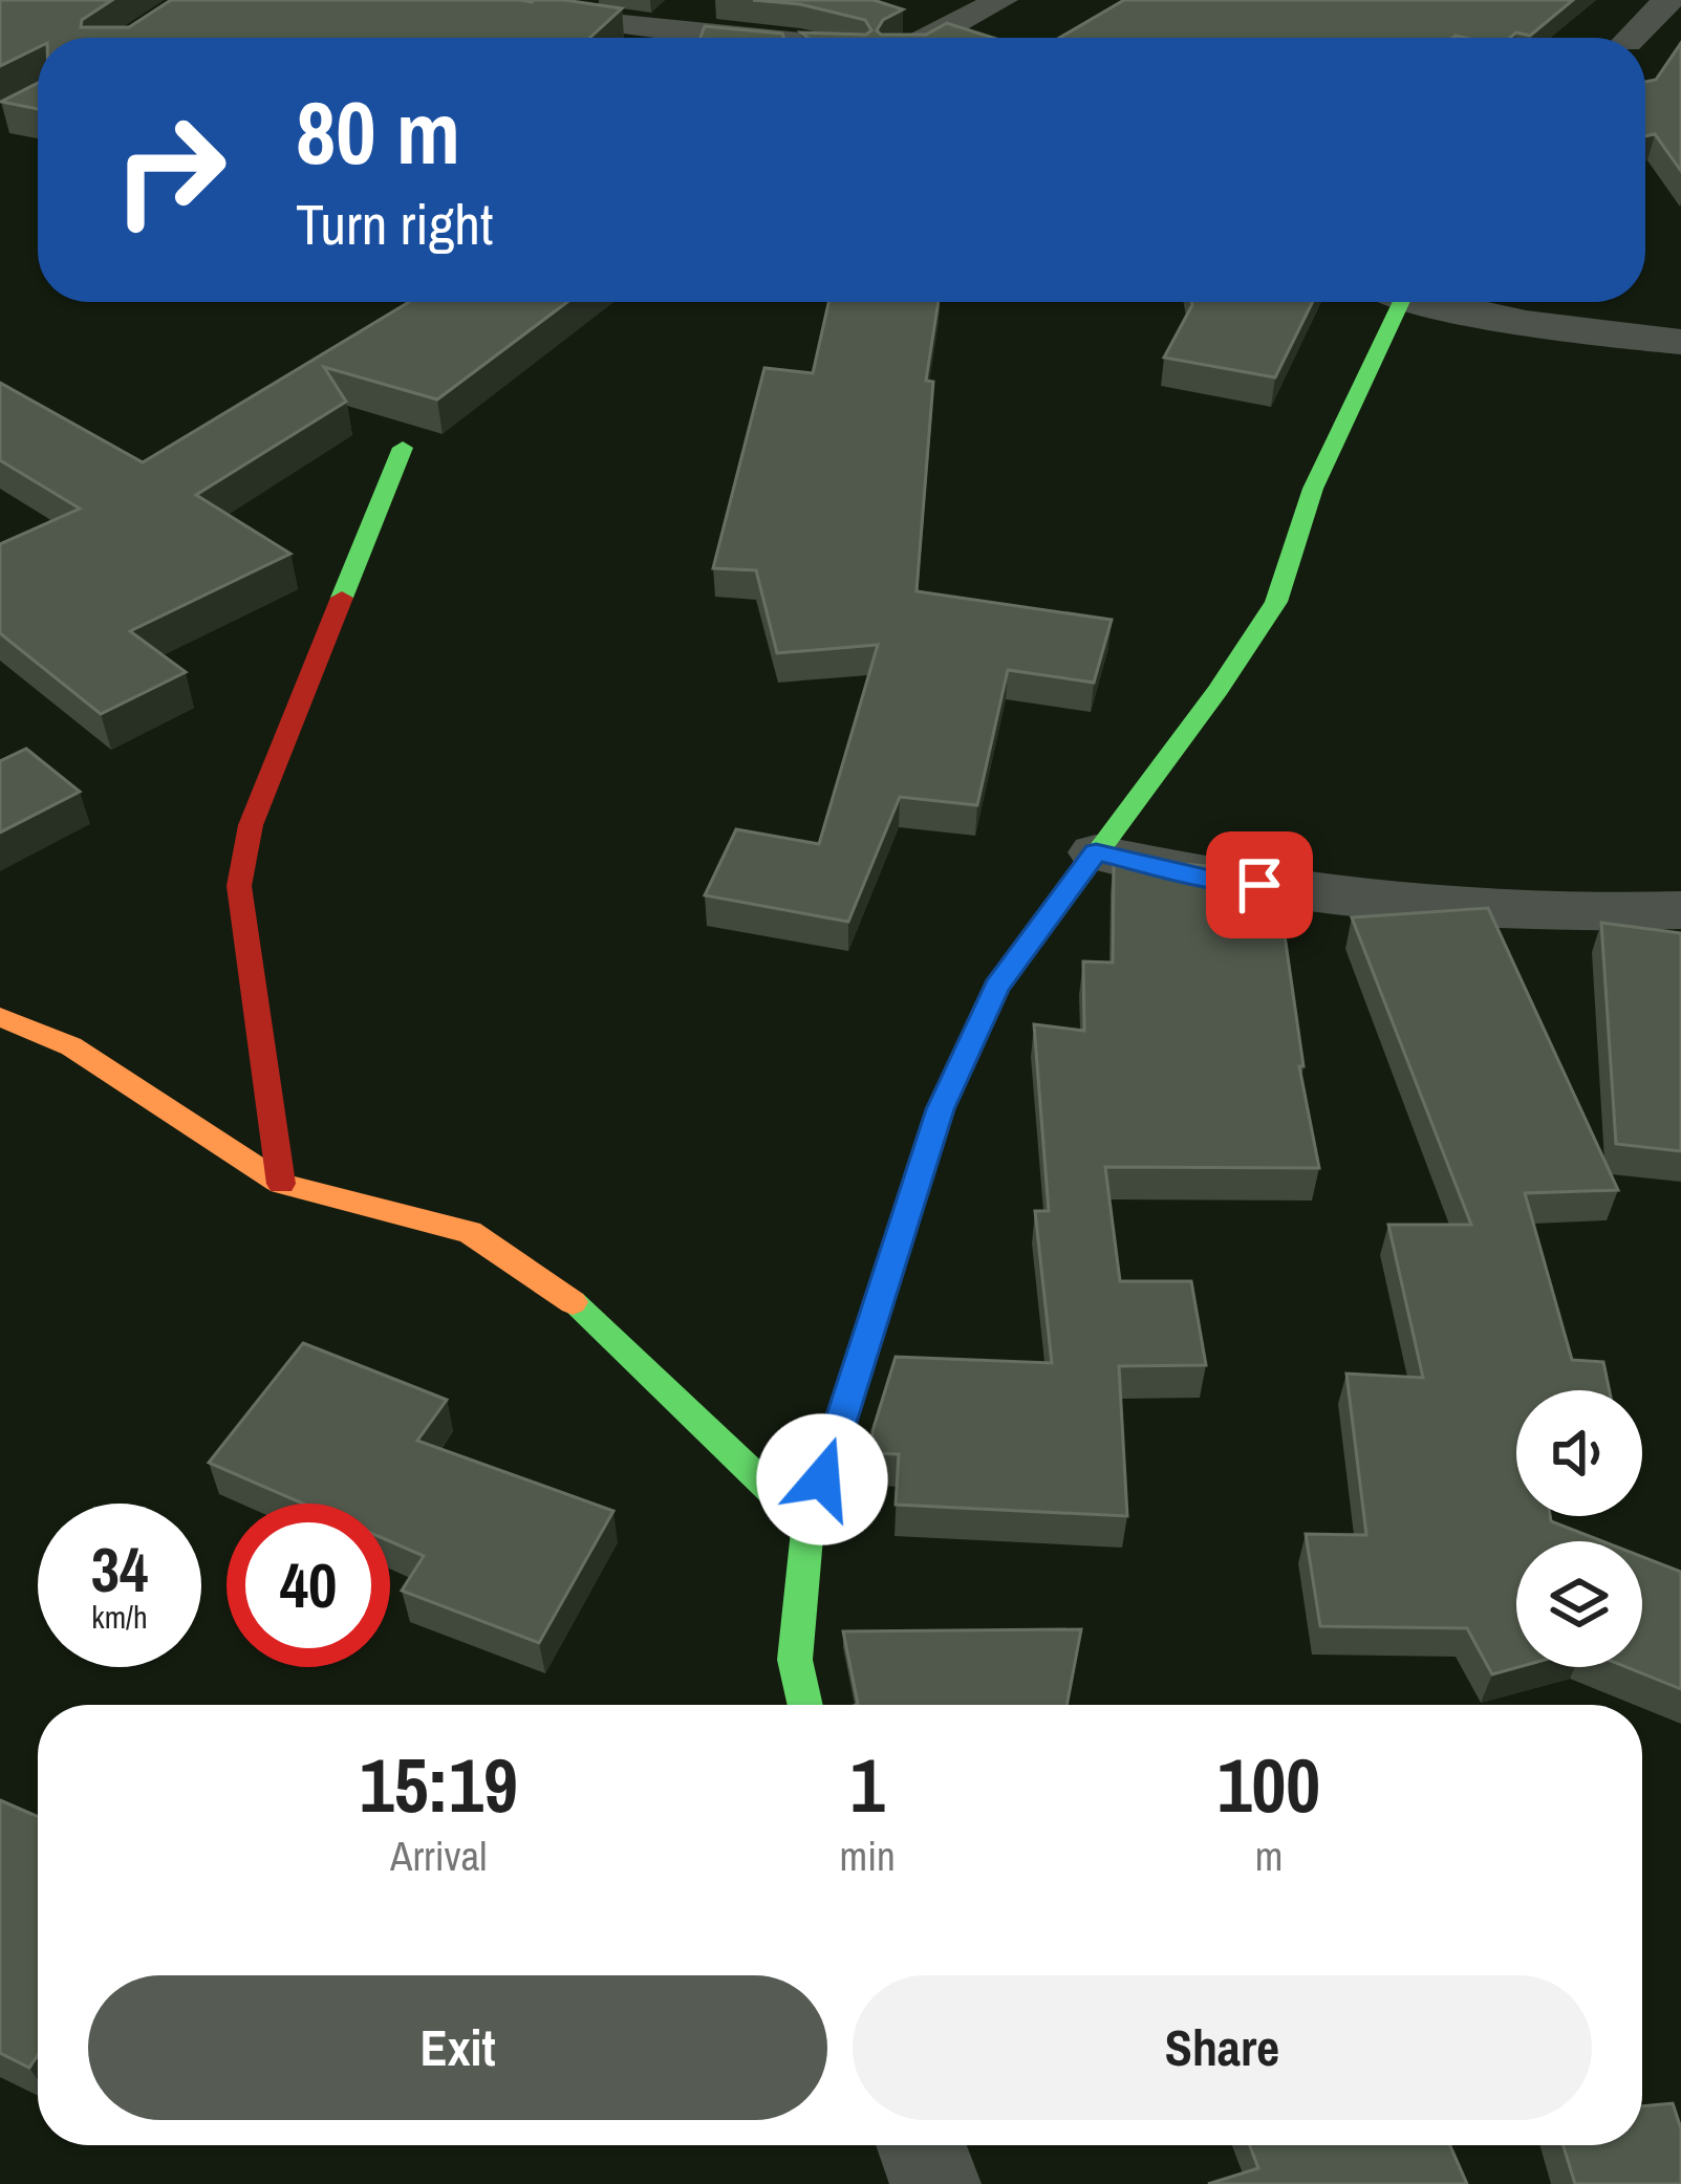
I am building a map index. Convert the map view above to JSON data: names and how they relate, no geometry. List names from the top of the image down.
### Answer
{
  "page": {
    "turn": ["80 m", "Turn right"],
    "speed": "34 km/h",
    "limit": "40",
    "eta": [
      "15:19",
      "Arrival",
      "1",
      "min",
      "100",
      "m"
    ],
    "buttons": ["Exit", "Share"]
  }
}
